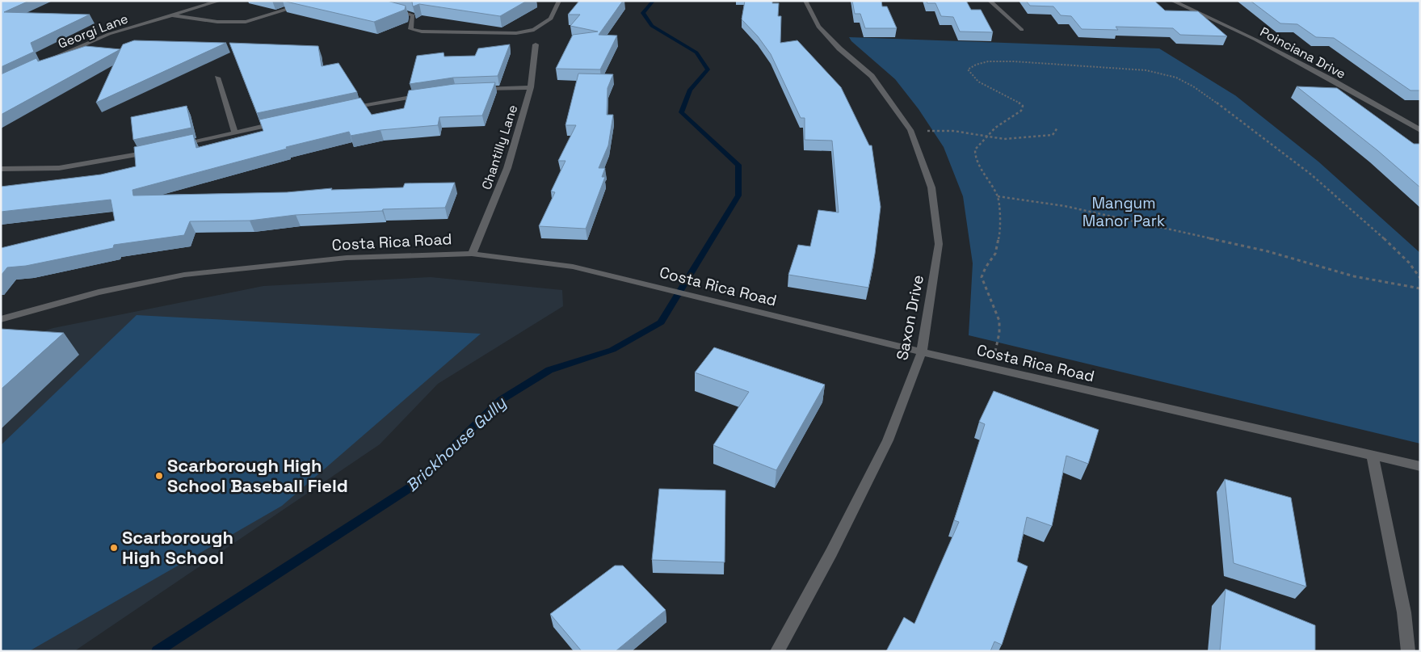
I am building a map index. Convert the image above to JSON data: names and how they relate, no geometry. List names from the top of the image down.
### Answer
{
  "streets": {
    "street": [
      "Georgi Lane",
      "Poinciana Drive",
      "Chantilly Lane",
      "Costa Rica Road",
      "Saxon Drive"
    ]
  },
  "crossings": [
    ["Chantilly Lane", "Costa Rica Road"],
    ["Costa Rica Road", "Saxon Drive"]
  ],
  "water": ["Brickhouse Gully"],
  "parks": ["Mangum Manor Park"],
  "places": ["Scarborough High School Baseball Field", "Scarborough High School"]
}
